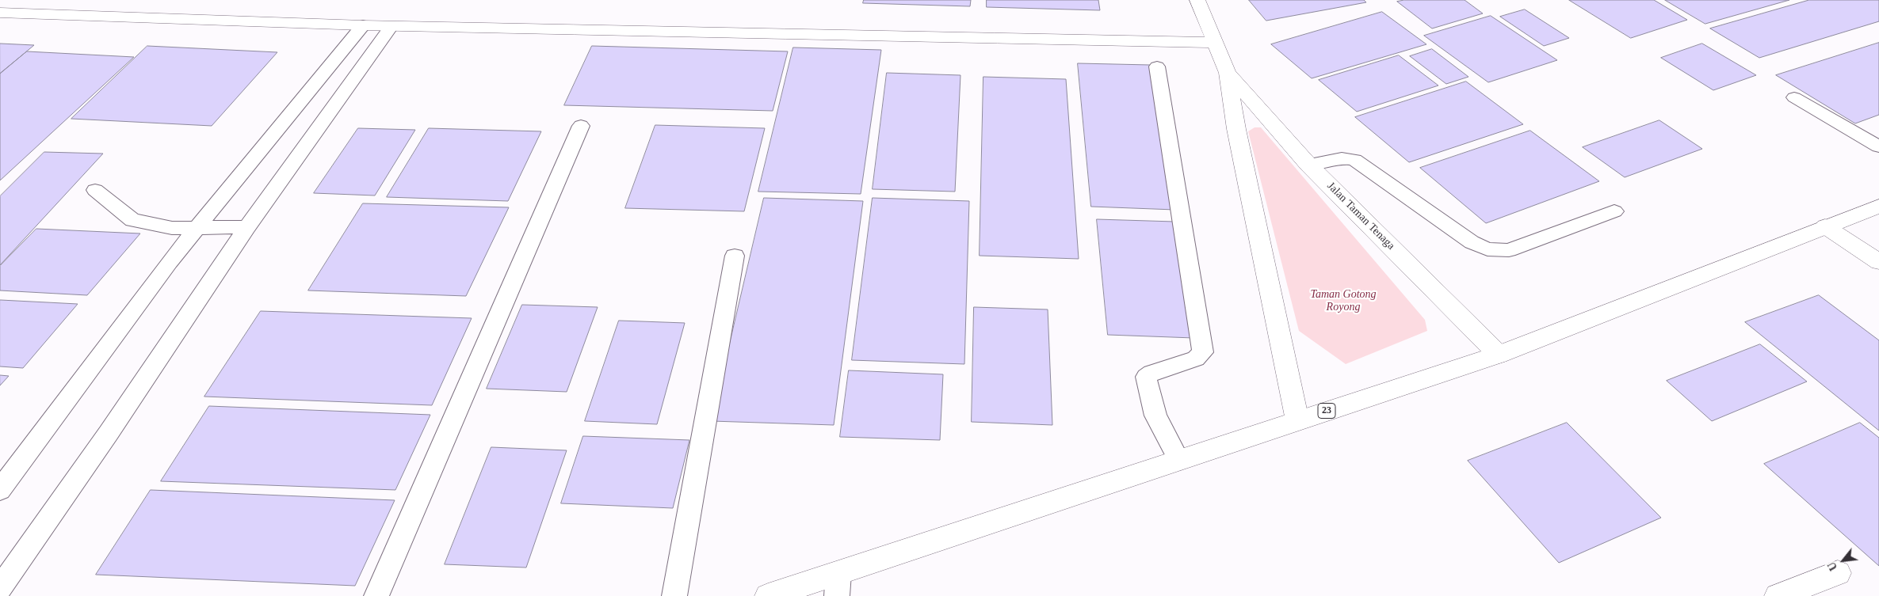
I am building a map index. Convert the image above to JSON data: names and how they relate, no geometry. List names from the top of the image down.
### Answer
{
  "streets": {
    "main road": ["Jalan Taman Tenaga", "23"]
  },
  "crossings": [
    ["Jalan Taman Tenaga", "23"]
  ],
  "parks": ["Taman Gotong Royong"],
  "north": "bottom left"
}
